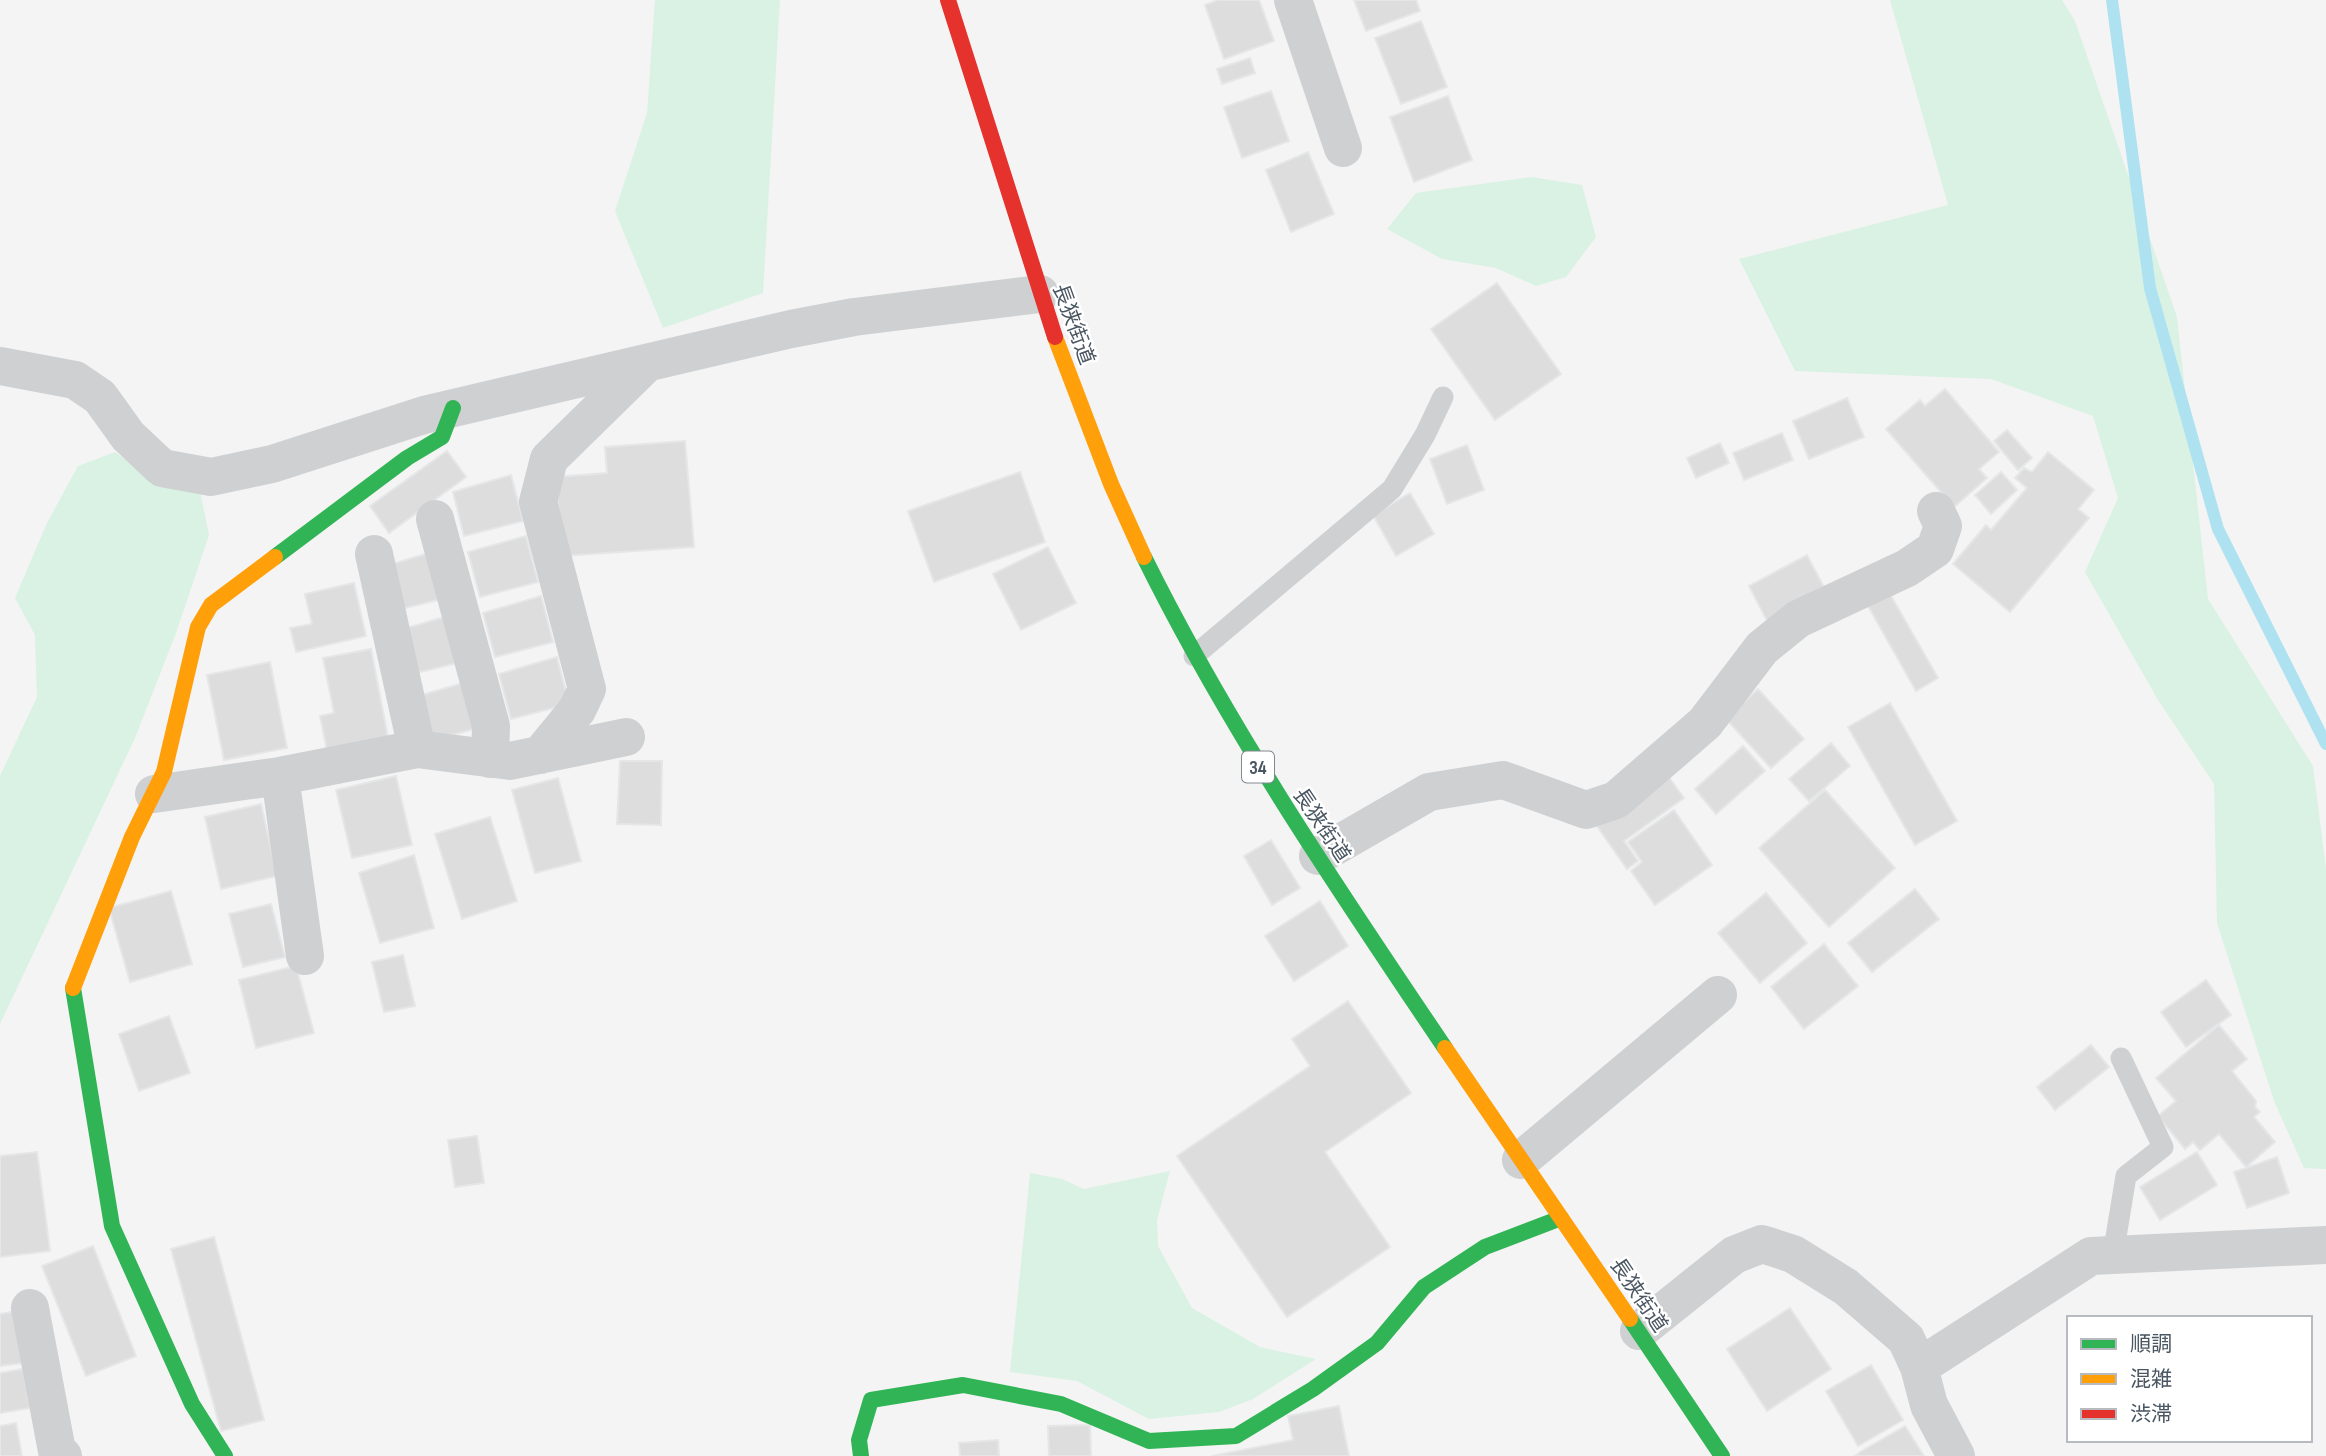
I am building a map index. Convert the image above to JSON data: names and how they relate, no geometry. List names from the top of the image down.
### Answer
{
  "streets": {
    "street": ["長狭街道", "34"]
  },
  "legend": ["順調", "混雑", "渋滞"]
}
